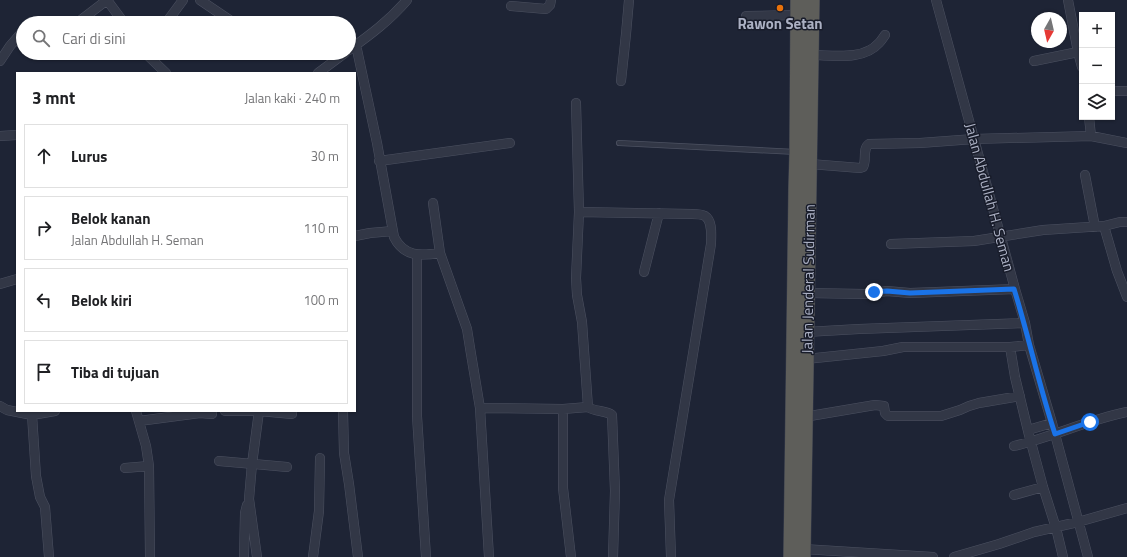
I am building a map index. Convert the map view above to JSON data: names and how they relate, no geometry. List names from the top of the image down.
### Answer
{
  "streets": {
    "highway": ["Jalan Jenderal Sudirman"],
    "street": ["Jalan Abdullah H. Seman"]
  },
  "places": ["Rawon Setan"],
  "north": "bottom",
  "page": {
    "map_buttons": ["+", "−"],
    "search": "Cari di sini",
    "heading": ["3 mnt", "Jalan kaki · 240 m"],
    "list": [
      ["Lurus", "30 m"],
      ["Belok kanan", "Jalan Abdullah H. Seman", "110 m"],
      ["Belok kiri", "100 m"],
      "Tiba di tujuan"
    ]
  }
}
